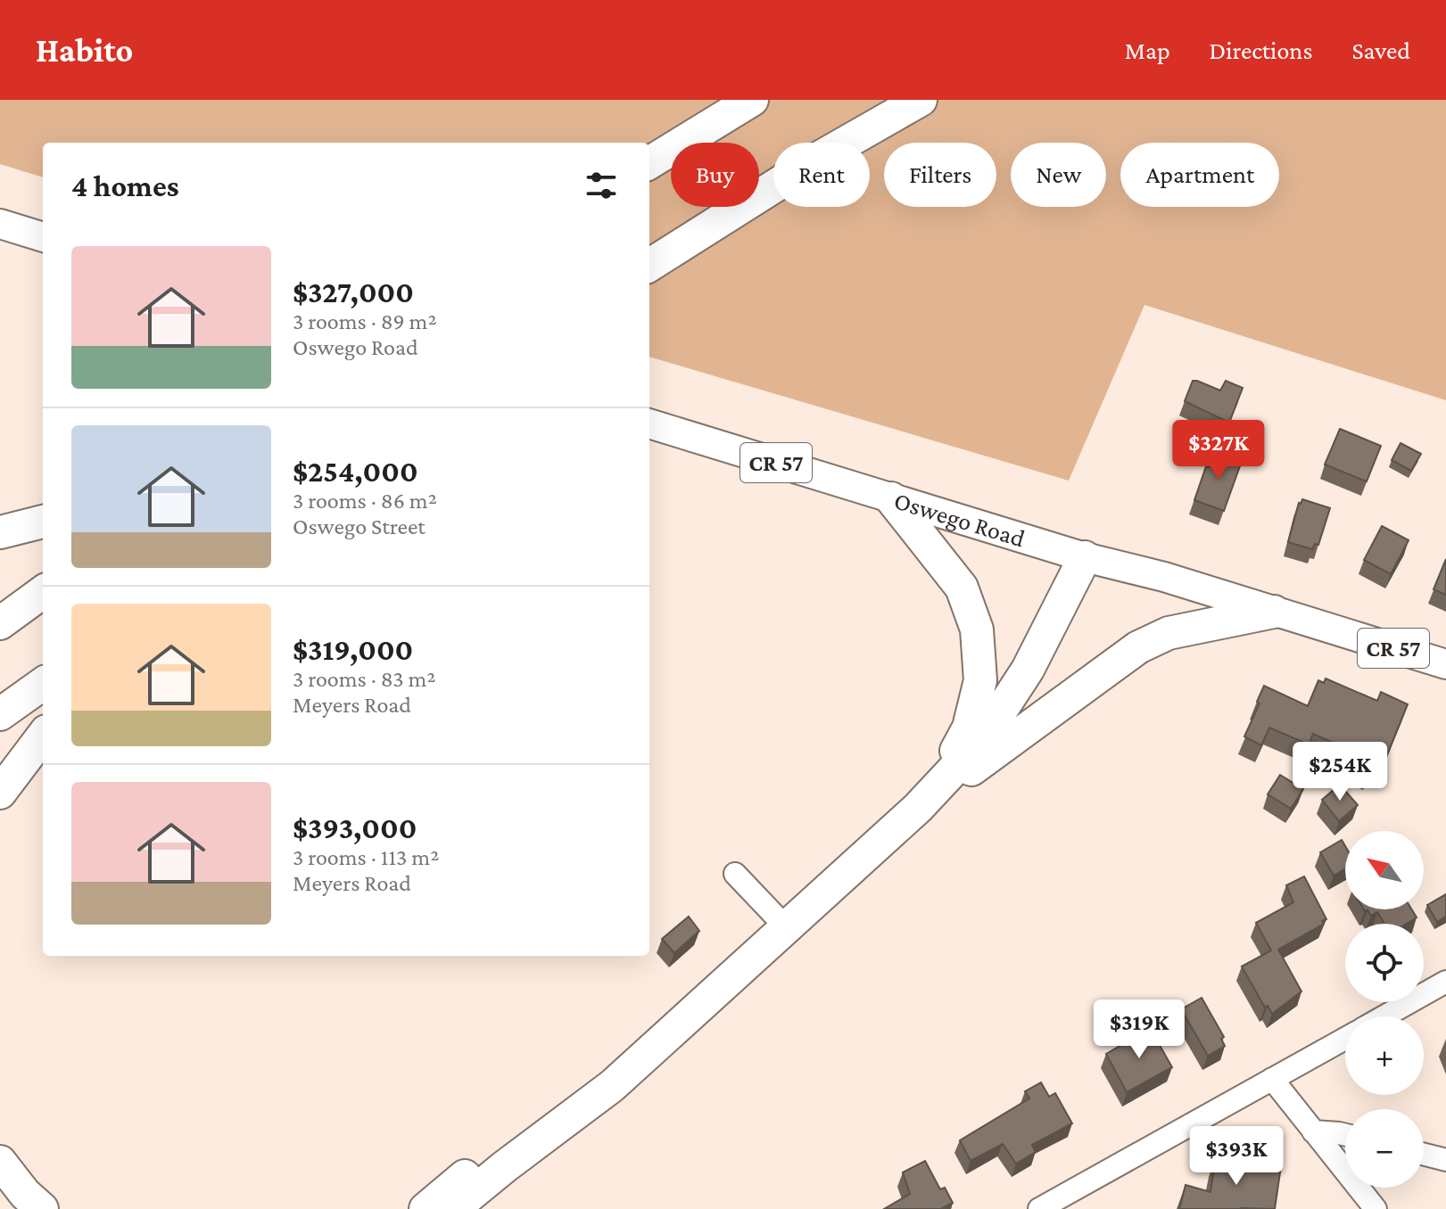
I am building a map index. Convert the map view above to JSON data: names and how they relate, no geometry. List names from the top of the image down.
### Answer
{
  "streets": {
    "main road": ["CR 57", "Oswego Road"]
  },
  "crossings": [
    ["CR 57", "Oswego Road"]
  ],
  "north": "top left",
  "page": {
    "header": "Habito",
    "nav": ["Map", "Directions", "Saved"],
    "chip": [
      "Buy",
      "Rent",
      "Filters",
      "New",
      "Apartment"
    ],
    "heading": "4 homes",
    "list": [
      {
        "name": "$327,000",
        "note": "3 rooms · 89 m² · Oswego Road"
      },
      {
        "name": "$254,000",
        "note": "3 rooms · 86 m² · Oswego Street"
      },
      {
        "name": "$319,000",
        "note": "3 rooms · 83 m² · Meyers Road"
      },
      {
        "name": "$393,000",
        "note": "3 rooms · 113 m² · Meyers Road"
      }
    ],
    "price": [
      "$327K",
      "$254K",
      "$319K",
      "$393K"
    ],
    "map_buttons": ["+", "−"]
  }
}
